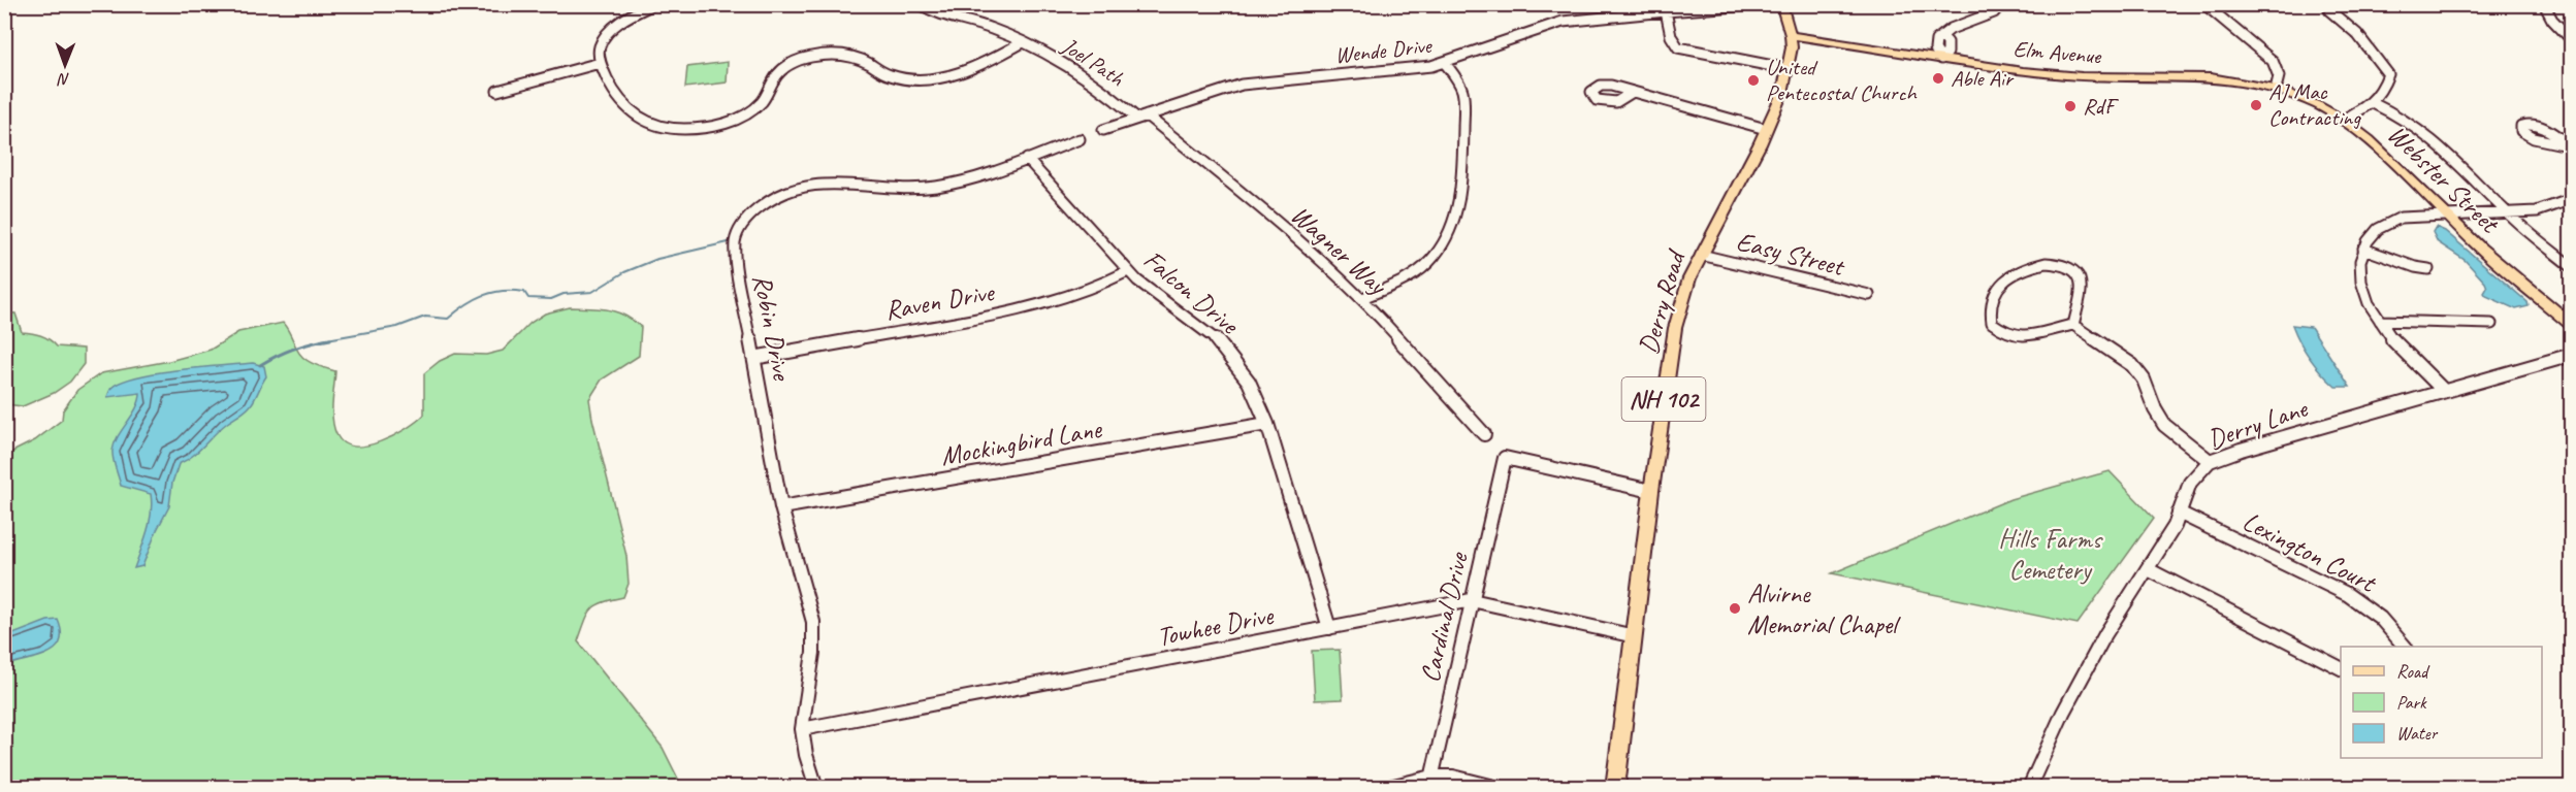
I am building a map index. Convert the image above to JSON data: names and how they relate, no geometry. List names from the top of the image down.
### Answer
{
  "streets": {
    "main road": [
      "Elm Avenue",
      "Webster Street",
      "Derry Road",
      "NH 102"
    ],
    "street": [
      "Wende Drive",
      "Joel Path",
      "Wagner Way",
      "Easy Street",
      "Falcon Drive",
      "Raven Drive",
      "Robin Drive",
      "Derry Lane",
      "Mockingbird Lane",
      "Lexington Court",
      "Cardinal Drive",
      "Towhee Drive"
    ]
  },
  "crossings": [
    ["Wende Drive", "Joel Path"],
    ["Wende Drive", "Wagner Way"],
    ["Elm Avenue", "Webster Street"],
    ["Elm Avenue", "Derry Road"],
    ["Elm Avenue", "NH 102"],
    ["Joel Path", "Wagner Way"],
    ["Easy Street", "Derry Road"],
    ["Falcon Drive", "Raven Drive"],
    ["Falcon Drive", "Robin Drive"],
    ["Falcon Drive", "Mockingbird Lane"],
    ["Falcon Drive", "Towhee Drive"],
    ["Raven Drive", "Robin Drive"],
    ["Derry Road", "NH 102"],
    ["Derry Road", "Cardinal Drive"],
    ["Derry Road", "Towhee Drive"],
    ["Robin Drive", "Mockingbird Lane"],
    ["Robin Drive", "Towhee Drive"],
    ["Derry Lane", "Lexington Court"],
    ["Cardinal Drive", "Towhee Drive"]
  ],
  "parks": ["Hills Farms Cemetery"],
  "places": [
    "Able Air",
    "United Pentecostal Church",
    "AJ Mac Contracting",
    "RdF",
    "Alvirne Memorial Chapel"
  ],
  "legend": ["Road", "Park", "Water"],
  "north": "bottom"
}
